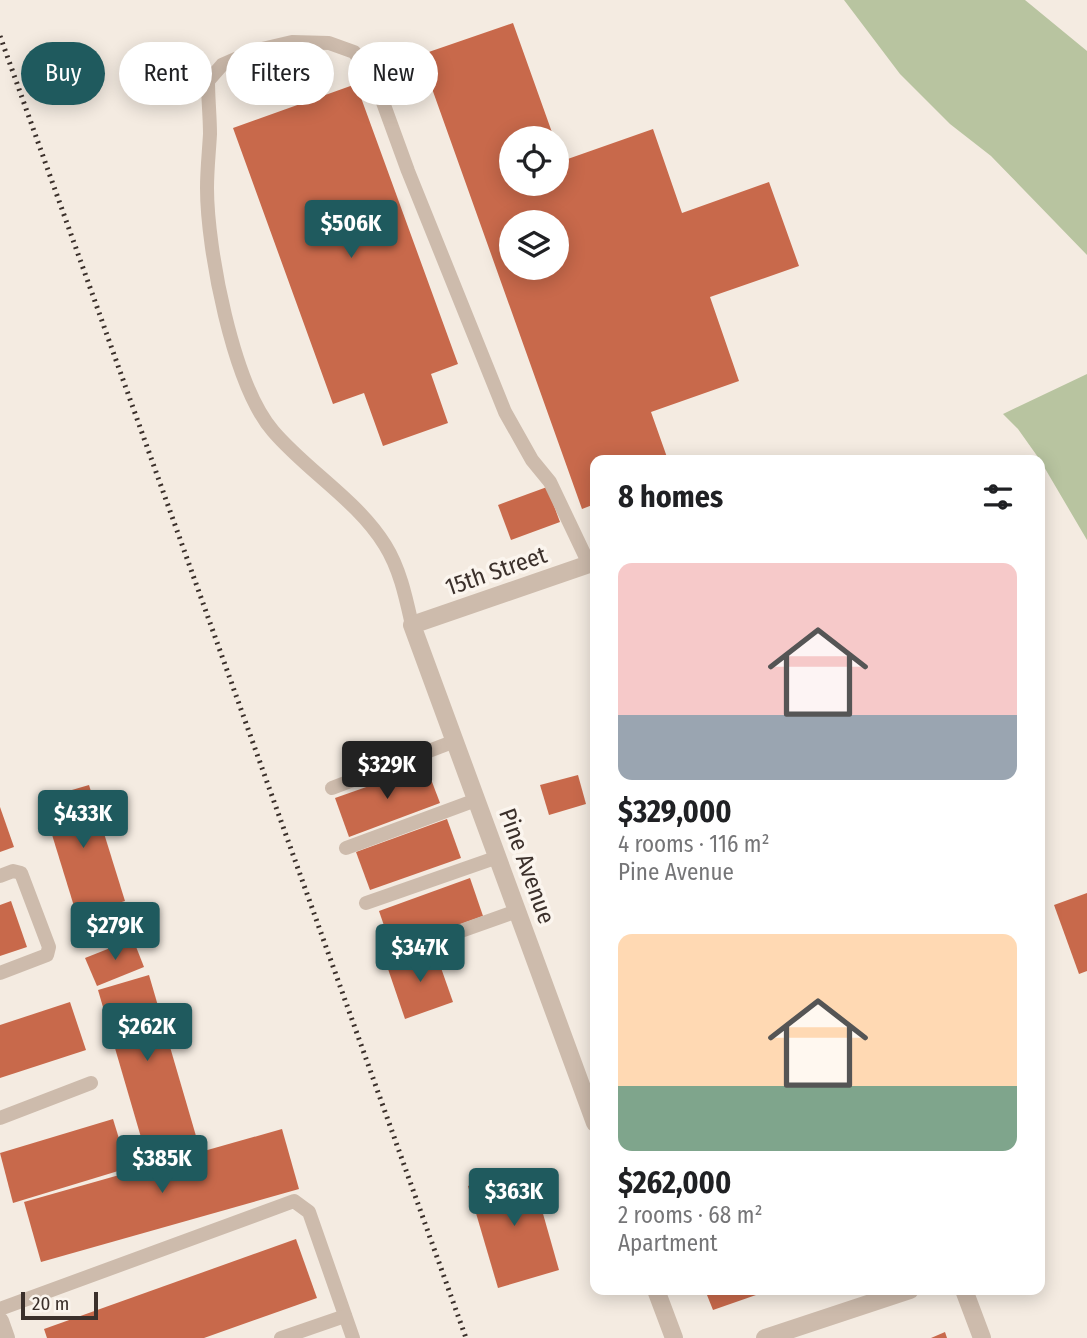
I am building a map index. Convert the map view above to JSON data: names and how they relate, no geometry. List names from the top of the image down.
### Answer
{
  "streets": {
    "street": ["15th Street", "Pine Avenue"]
  },
  "crossings": [
    ["15th Street", "Pine Avenue"]
  ],
  "scale_bar": "20 m",
  "page": {
    "chip": [
      "Buy",
      "Rent",
      "Filters",
      "New"
    ],
    "price": [
      "$506K",
      "$329K",
      "$433K",
      "$279K",
      "$347K",
      "$262K",
      "$385K",
      "$363K"
    ],
    "heading": "8 homes",
    "list": [
      {
        "name": "$329,000",
        "note": "4 rooms · 116 m² · Pine Avenue"
      },
      {
        "name": "$262,000",
        "note": "2 rooms · 68 m² · Apartment"
      }
    ],
    "scale": "20 m"
  }
}
